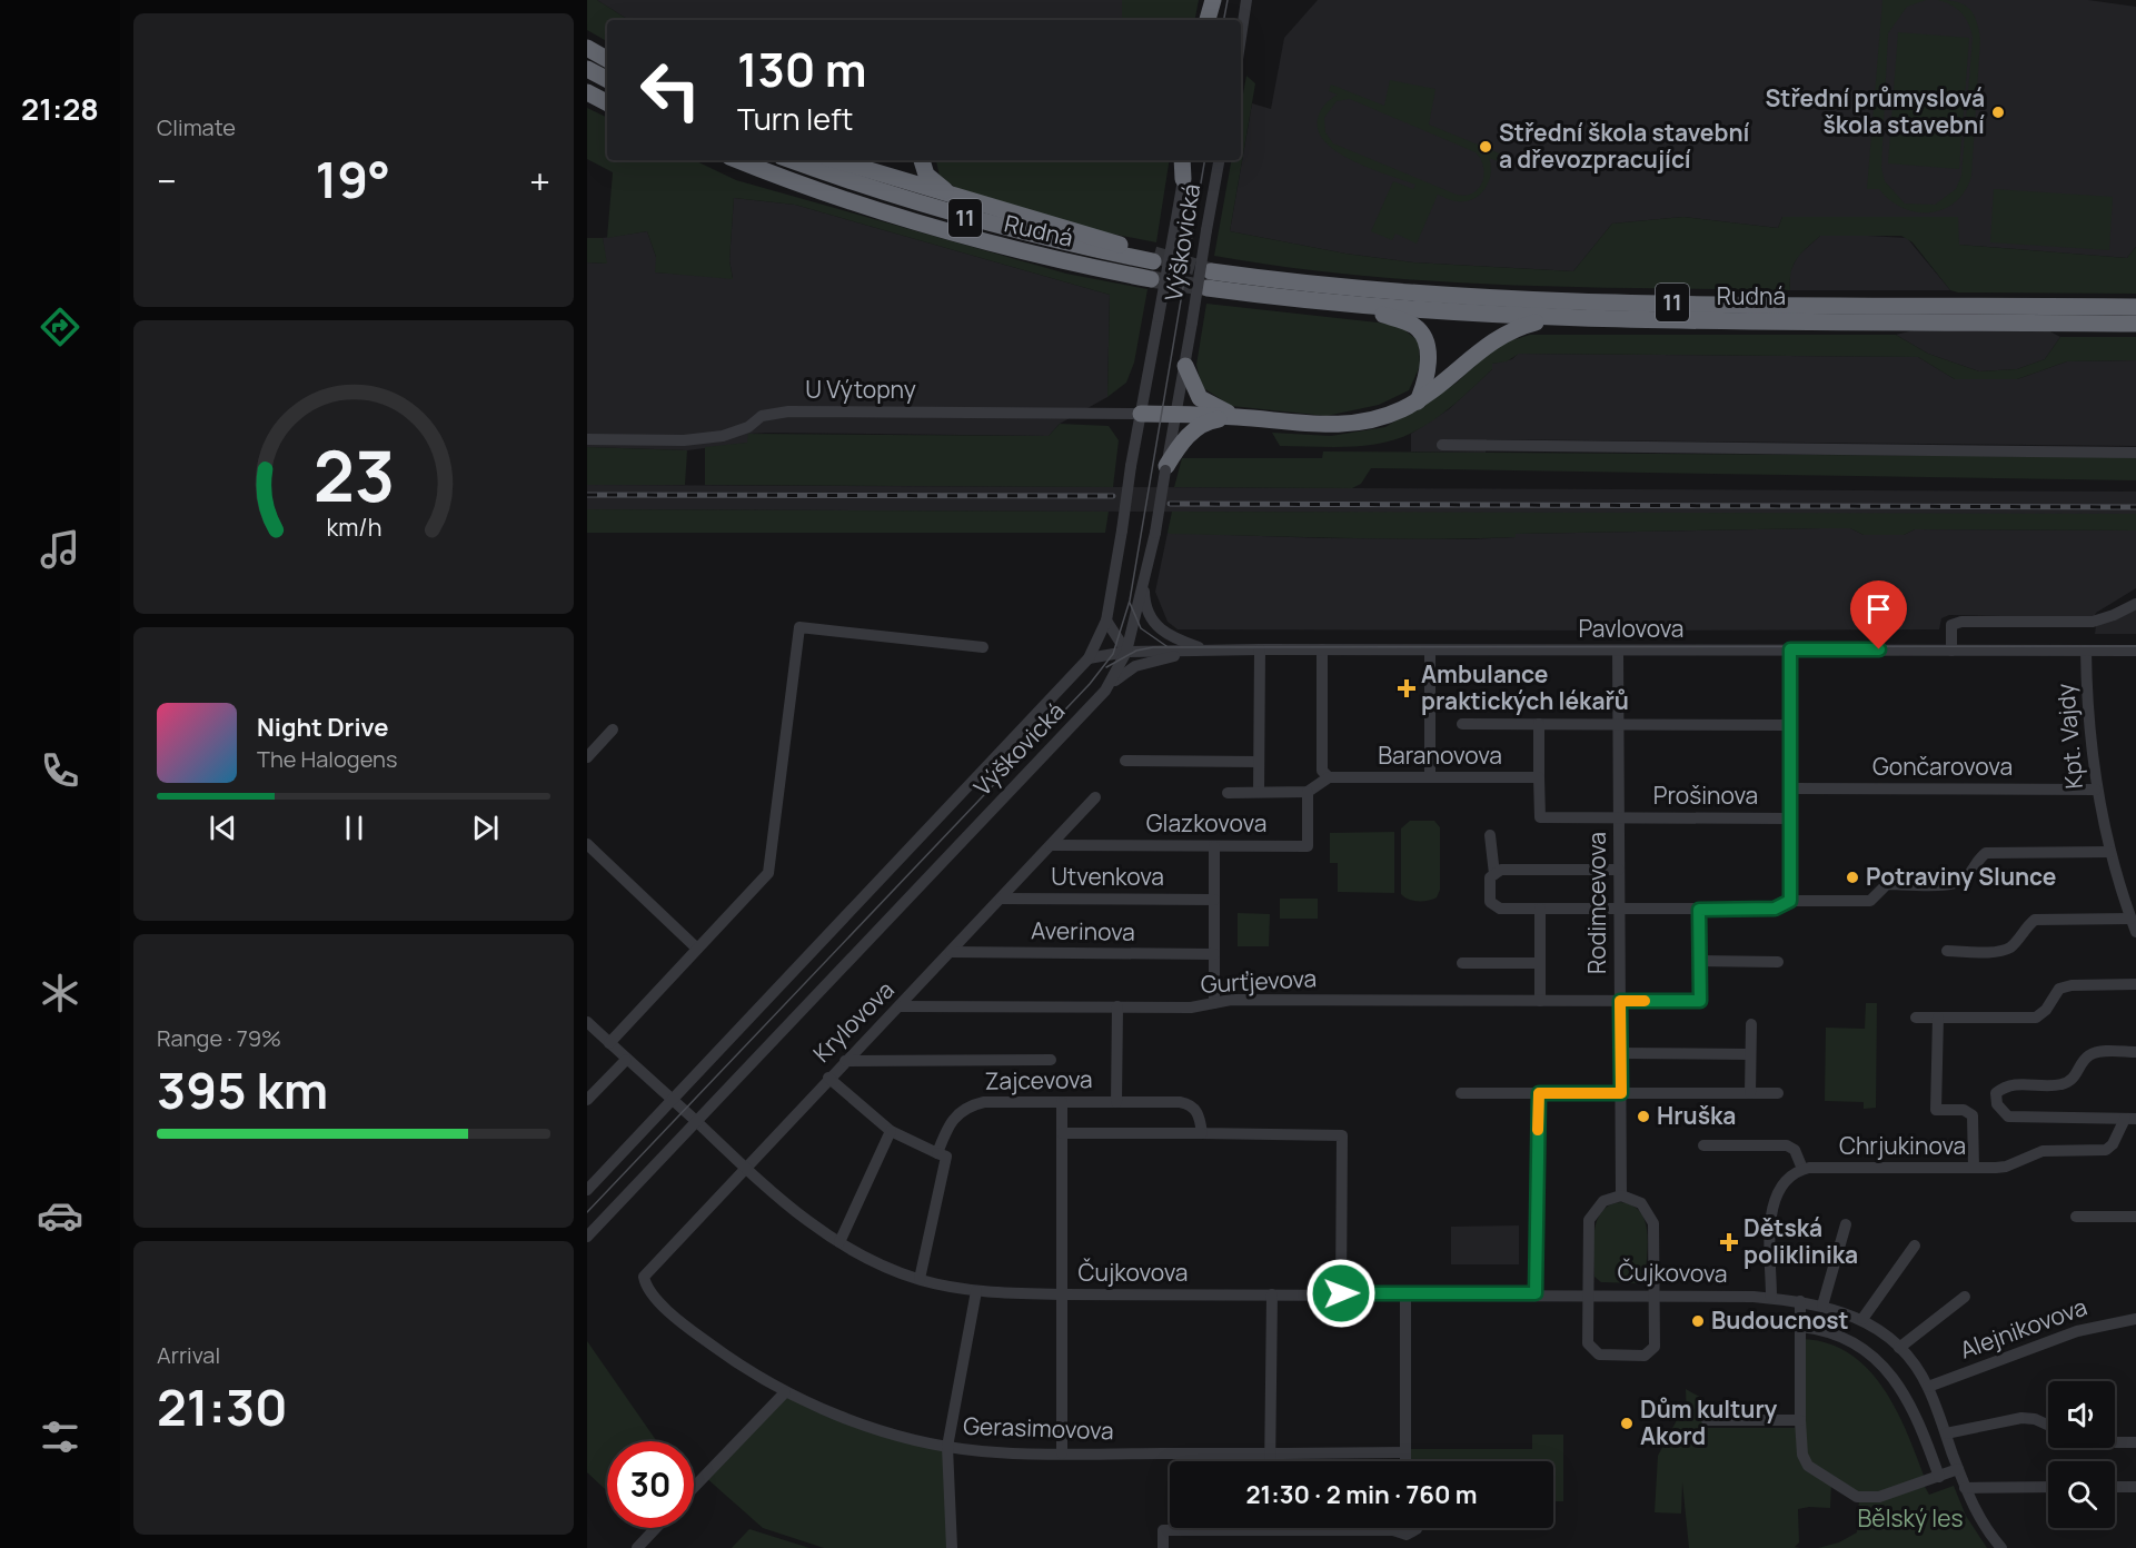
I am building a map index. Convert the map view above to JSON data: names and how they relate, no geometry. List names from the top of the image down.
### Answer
{
  "streets": {
    "highway": ["11", "Rudná"],
    "street": [
      "Výškovická",
      "U Výtopny",
      "Pavlovova",
      "Kpt. Vajdy",
      "Baranovova",
      "Gončarovova",
      "Prošinova",
      "Glazkovova",
      "Utvenkova",
      "Rodimcevova",
      "Averinova",
      "Gurťjevova",
      "Krylovova",
      "Zajcevova",
      "Chrjukinova",
      "Čujkovova",
      "Alejnikovova",
      "Gerasimovova"
    ]
  },
  "crossings": [
    ["Výškovická", "U Výtopny"],
    ["Výškovická", "Pavlovova"],
    ["Výškovická", "Čujkovova"],
    ["Pavlovova", "Kpt. Vajdy"],
    ["Pavlovova", "Rodimcevova"],
    ["Kpt. Vajdy", "Gončarovova"],
    ["Baranovova", "Rodimcevova"],
    ["Prošinova", "Rodimcevova"],
    ["Glazkovova", "Krylovova"],
    ["Utvenkova", "Krylovova"],
    ["Rodimcevova", "Gurťjevova"],
    ["Averinova", "Krylovova"],
    ["Gurťjevova", "Krylovova"],
    ["Krylovova", "Čujkovova"],
    ["Krylovova", "Gerasimovova"],
    ["Zajcevova", "Čujkovova"],
    ["Čujkovova", "Alejnikovova"],
    ["Čujkovova", "Gerasimovova"]
  ],
  "parks": ["Bělský les"],
  "places": {
    "other": [
      "Střední průmyslová škola stavební",
      "Střední škola stavební a dřevozpracující",
      "Potraviny Slunce",
      "Hruška",
      "Budoucnost",
      "Dům kultury Akord"
    ],
    "health": ["Ambulance praktických lékařů", "Dětská poliklinika"]
  },
  "page": {
    "tabs": "21:28",
    "tile": [
      "Climate",
      ["Range · 79%", "395 km"],
      ["Arrival", "21:30"]
    ],
    "turn": ["130 m", "Turn left"],
    "heat": ["−", "19°", "+"],
    "song": ["Night Drive", "The Halogens"],
    "limit": "30",
    "trip": "21:30 · 2 min · 760 m",
    "gauge": ["23", "km/h"]
  }
}
